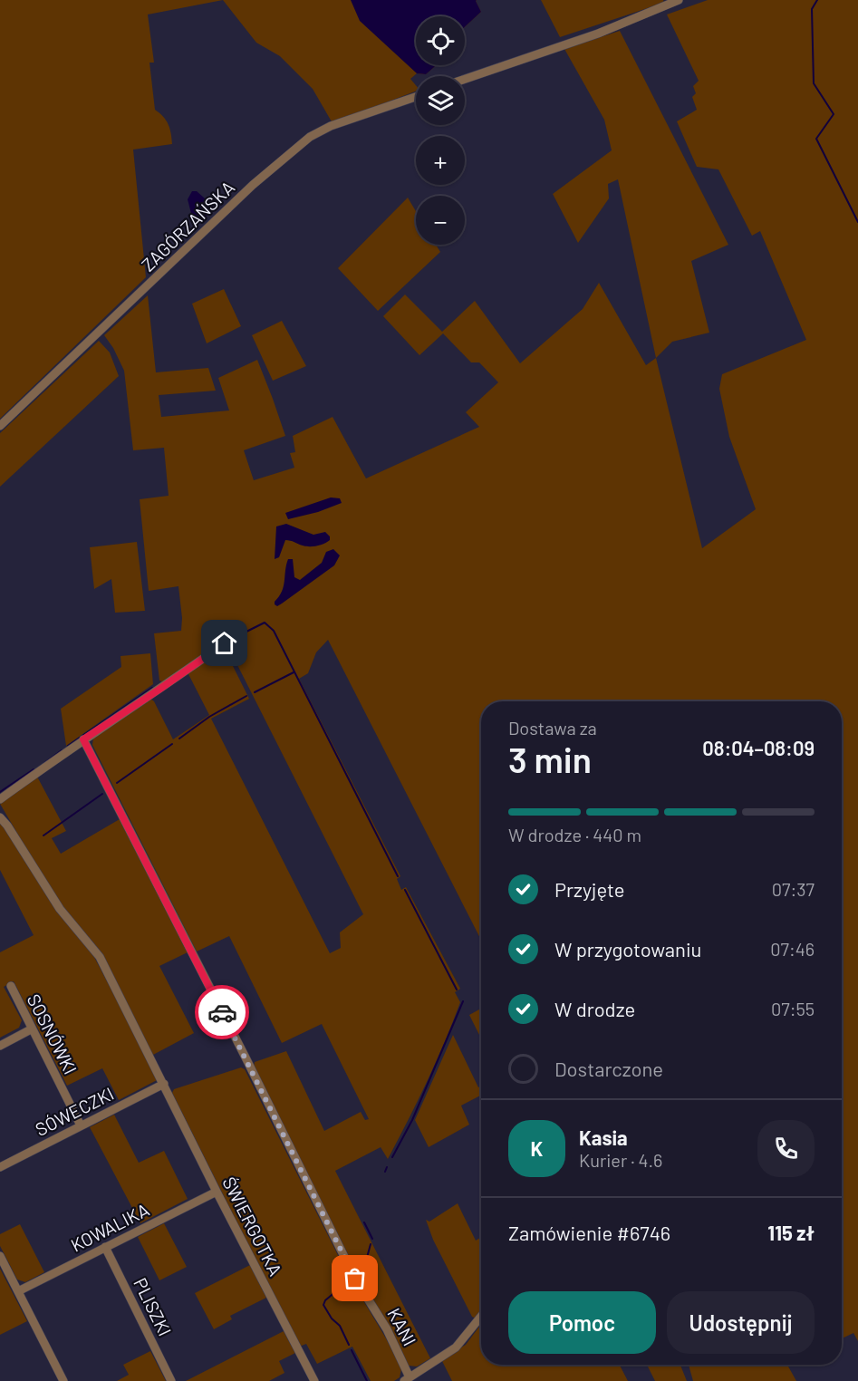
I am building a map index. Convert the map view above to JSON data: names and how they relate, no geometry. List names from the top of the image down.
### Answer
{
  "streets": {
    "street": [
      "ZAGÓRZAŃSKA",
      "SOSNÓWKI",
      "SÓWECZKI",
      "ŚWIERGOTKA",
      "KOWALIKA",
      "PLISZKI",
      "KANI"
    ]
  },
  "crossings": [
    ["SOSNÓWKI", "SÓWECZKI"],
    ["SÓWECZKI", "ŚWIERGOTKA"],
    ["ŚWIERGOTKA", "KOWALIKA"],
    ["KOWALIKA", "PLISZKI"]
  ],
  "page": {
    "map_buttons": ["+", "−"],
    "heading": ["3 min", "Dostawa za", "08:04–08:09"],
    "panel": [
      "Kasia",
      "Kurier · 4.6",
      "Zamówienie #6746",
      "115 zł"
    ],
    "bar": "W drodze · 440 m",
    "list": [
      ["Przyjęte", "07:37"],
      ["W przygotowaniu", "07:46"],
      ["W drodze", "07:55"],
      "Dostarczone"
    ],
    "round": "K",
    "buttons": ["Pomoc", "Udostępnij"]
  }
}
